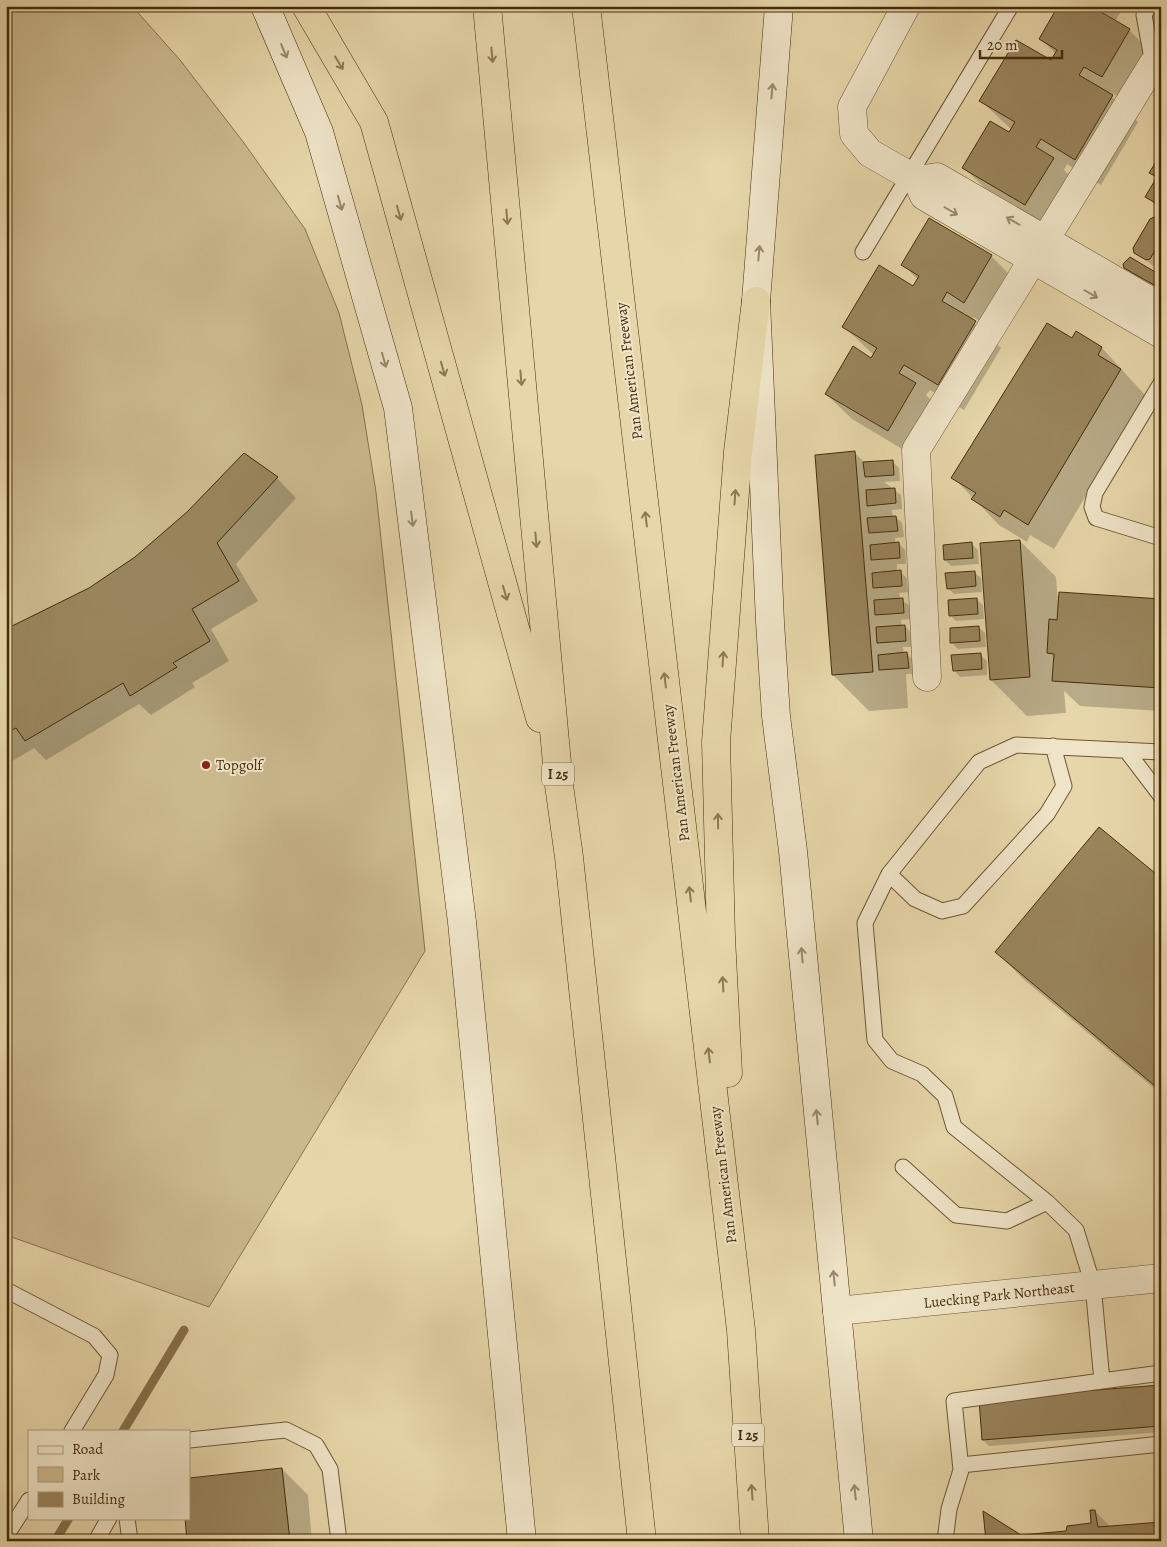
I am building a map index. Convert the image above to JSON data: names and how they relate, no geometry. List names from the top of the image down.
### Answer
{
  "streets": {
    "highway": ["Pan American Freeway", "I 25"],
    "main road": ["Luecking Park Northeast"]
  },
  "places": ["Topgolf"],
  "legend": ["Road", "Park", "Building"],
  "scale_bar": "20 m"
}
